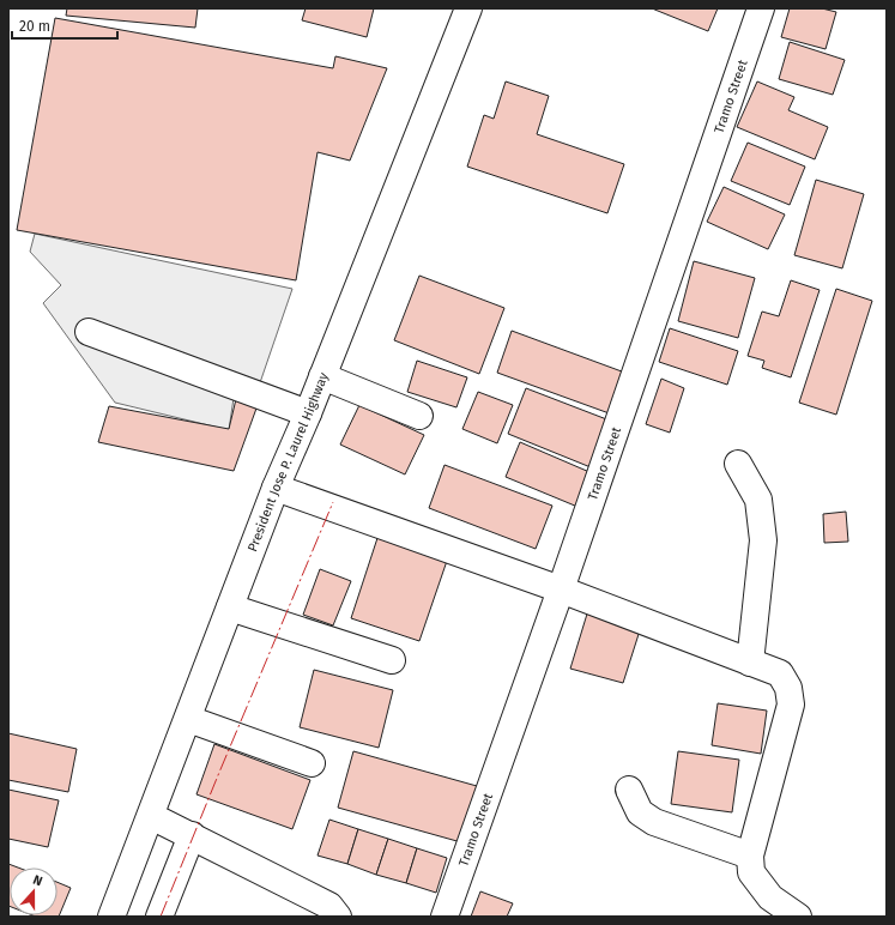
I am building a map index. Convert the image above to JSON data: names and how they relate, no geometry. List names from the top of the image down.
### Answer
{
  "streets": {
    "main road": ["Tramo Street", "President Jose P. Laurel Highway"]
  },
  "scale_bar": "20 m",
  "north": "top"
}
